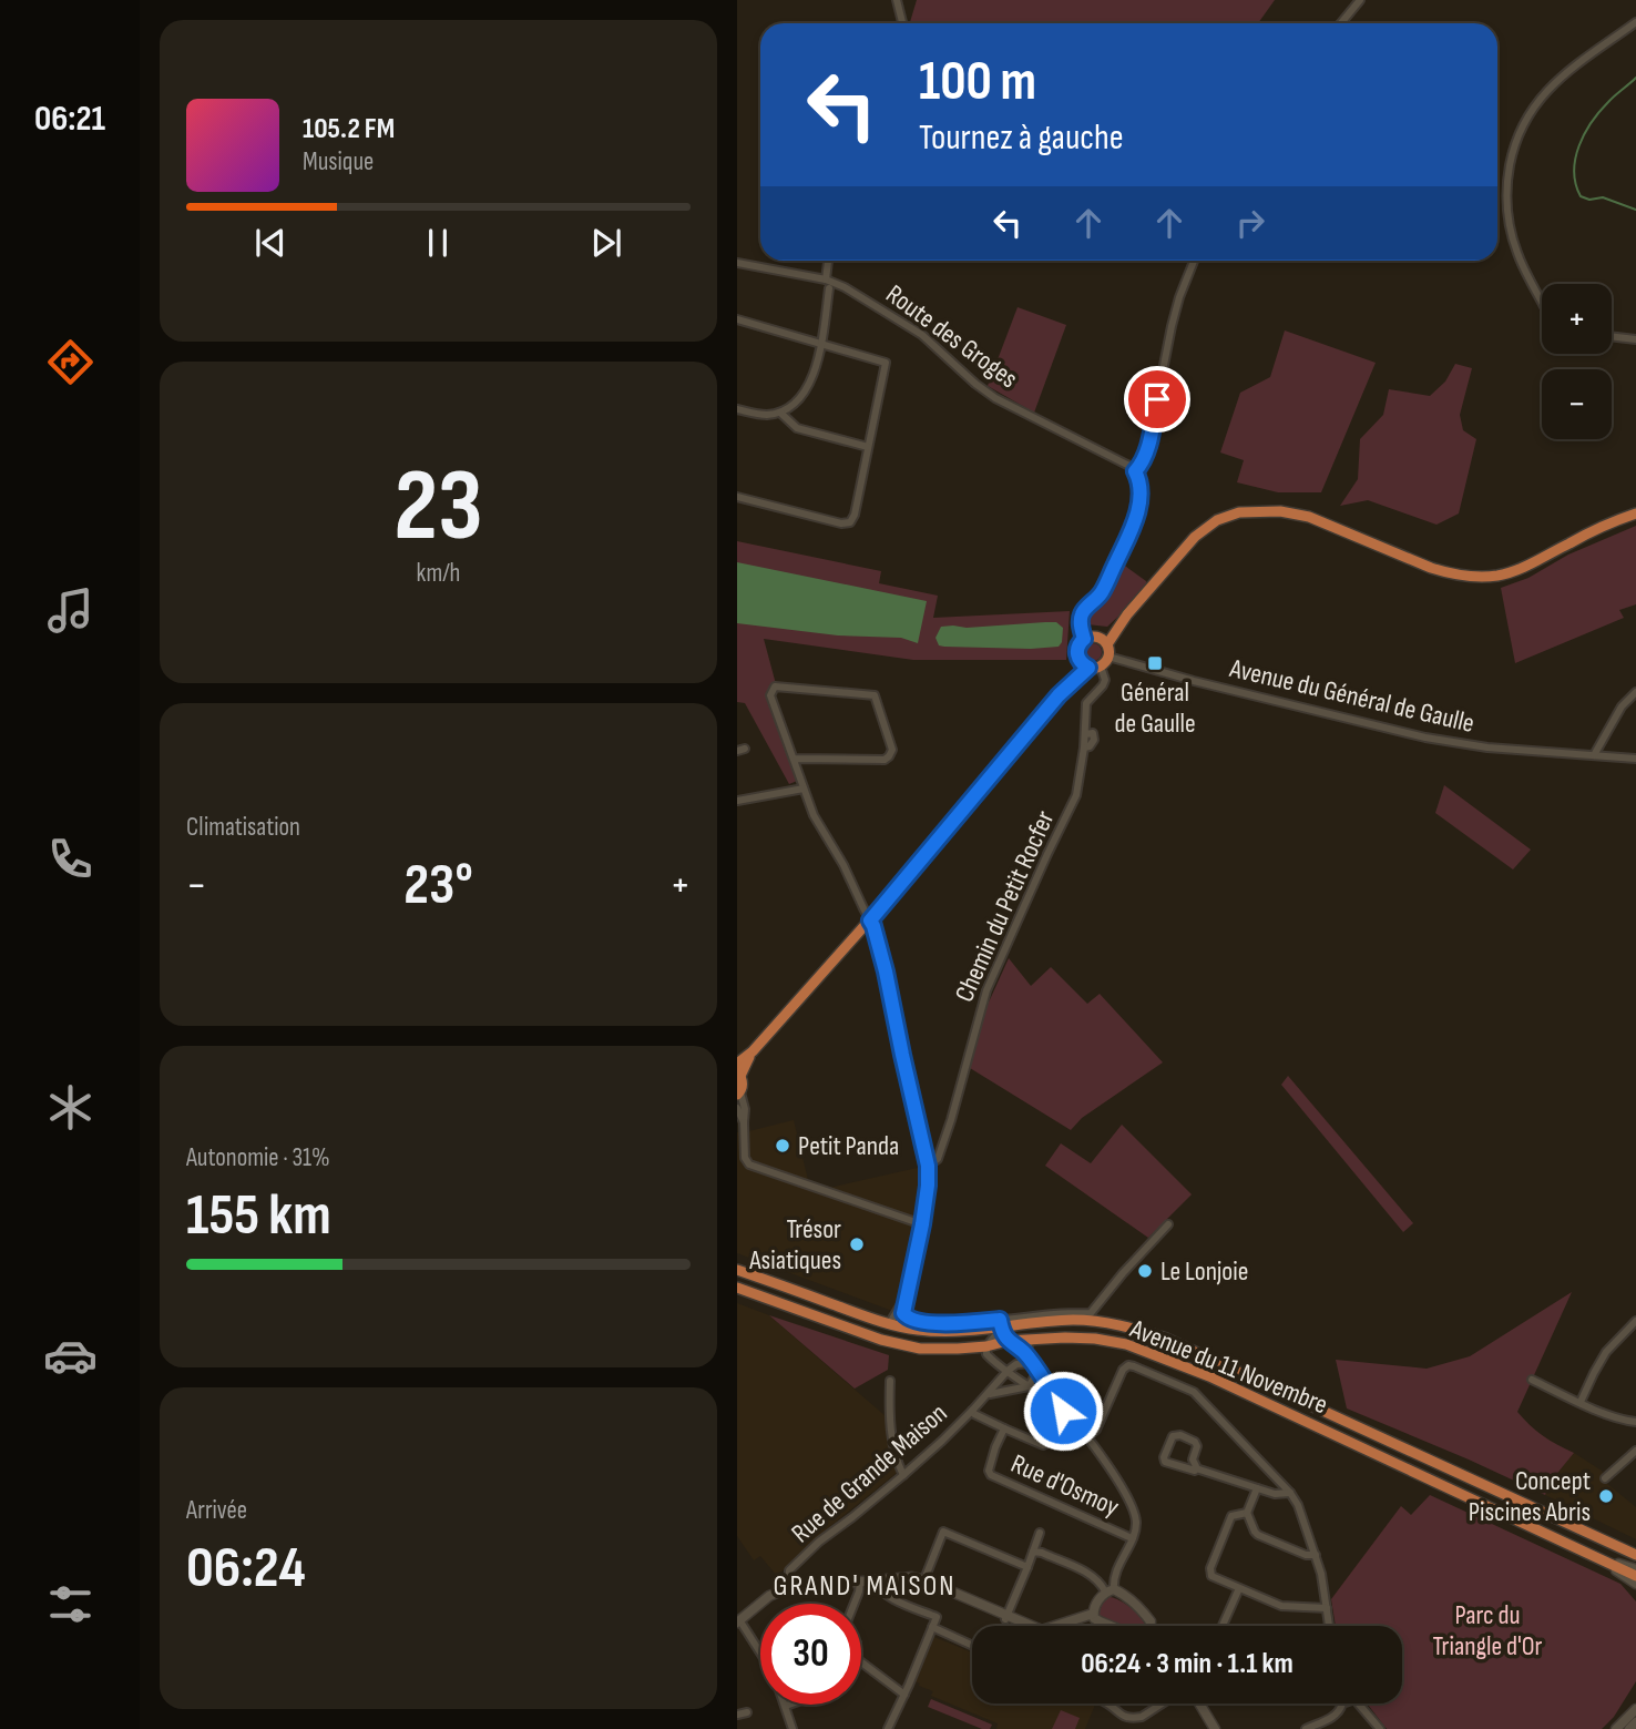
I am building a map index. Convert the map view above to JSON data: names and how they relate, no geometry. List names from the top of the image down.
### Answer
{
  "streets": {
    "main road": ["Avenue du 11 Novembre"],
    "street": [
      "Route des Groges",
      "Avenue du Général de Gaulle",
      "Chemin du Petit Rocfer",
      "Rue de Grande Maison",
      "Rue d'Osmoy"
    ]
  },
  "crossings": [
    ["Avenue du Général de Gaulle", "Chemin du Petit Rocfer"],
    ["Avenue du 11 Novembre", "Rue d'Osmoy"],
    ["Rue de Grande Maison", "Rue d'Osmoy"]
  ],
  "districts": ["GRAND' MAISON"],
  "parks": ["Parc du Triangle d'Or"],
  "places": {
    "transit": ["Général de Gaulle"],
    "other": [
      "Petit Panda",
      "Trésor Asiatiques",
      "Le Lonjoie",
      "Concept Piscines Abris"
    ]
  },
  "page": {
    "tabs": "06:21",
    "turn": ["100 m", "Tournez à gauche"],
    "song": ["105.2 FM", "Musique"],
    "map_buttons": ["+", "−"],
    "tile": [
      ["23", "km/h"],
      "Climatisation",
      ["Autonomie · 31%", "155 km"],
      ["Arrivée", "06:24"]
    ],
    "heat": ["−", "23°", "+"],
    "limit": "30",
    "trip": "06:24 · 3 min · 1.1 km"
  }
}
